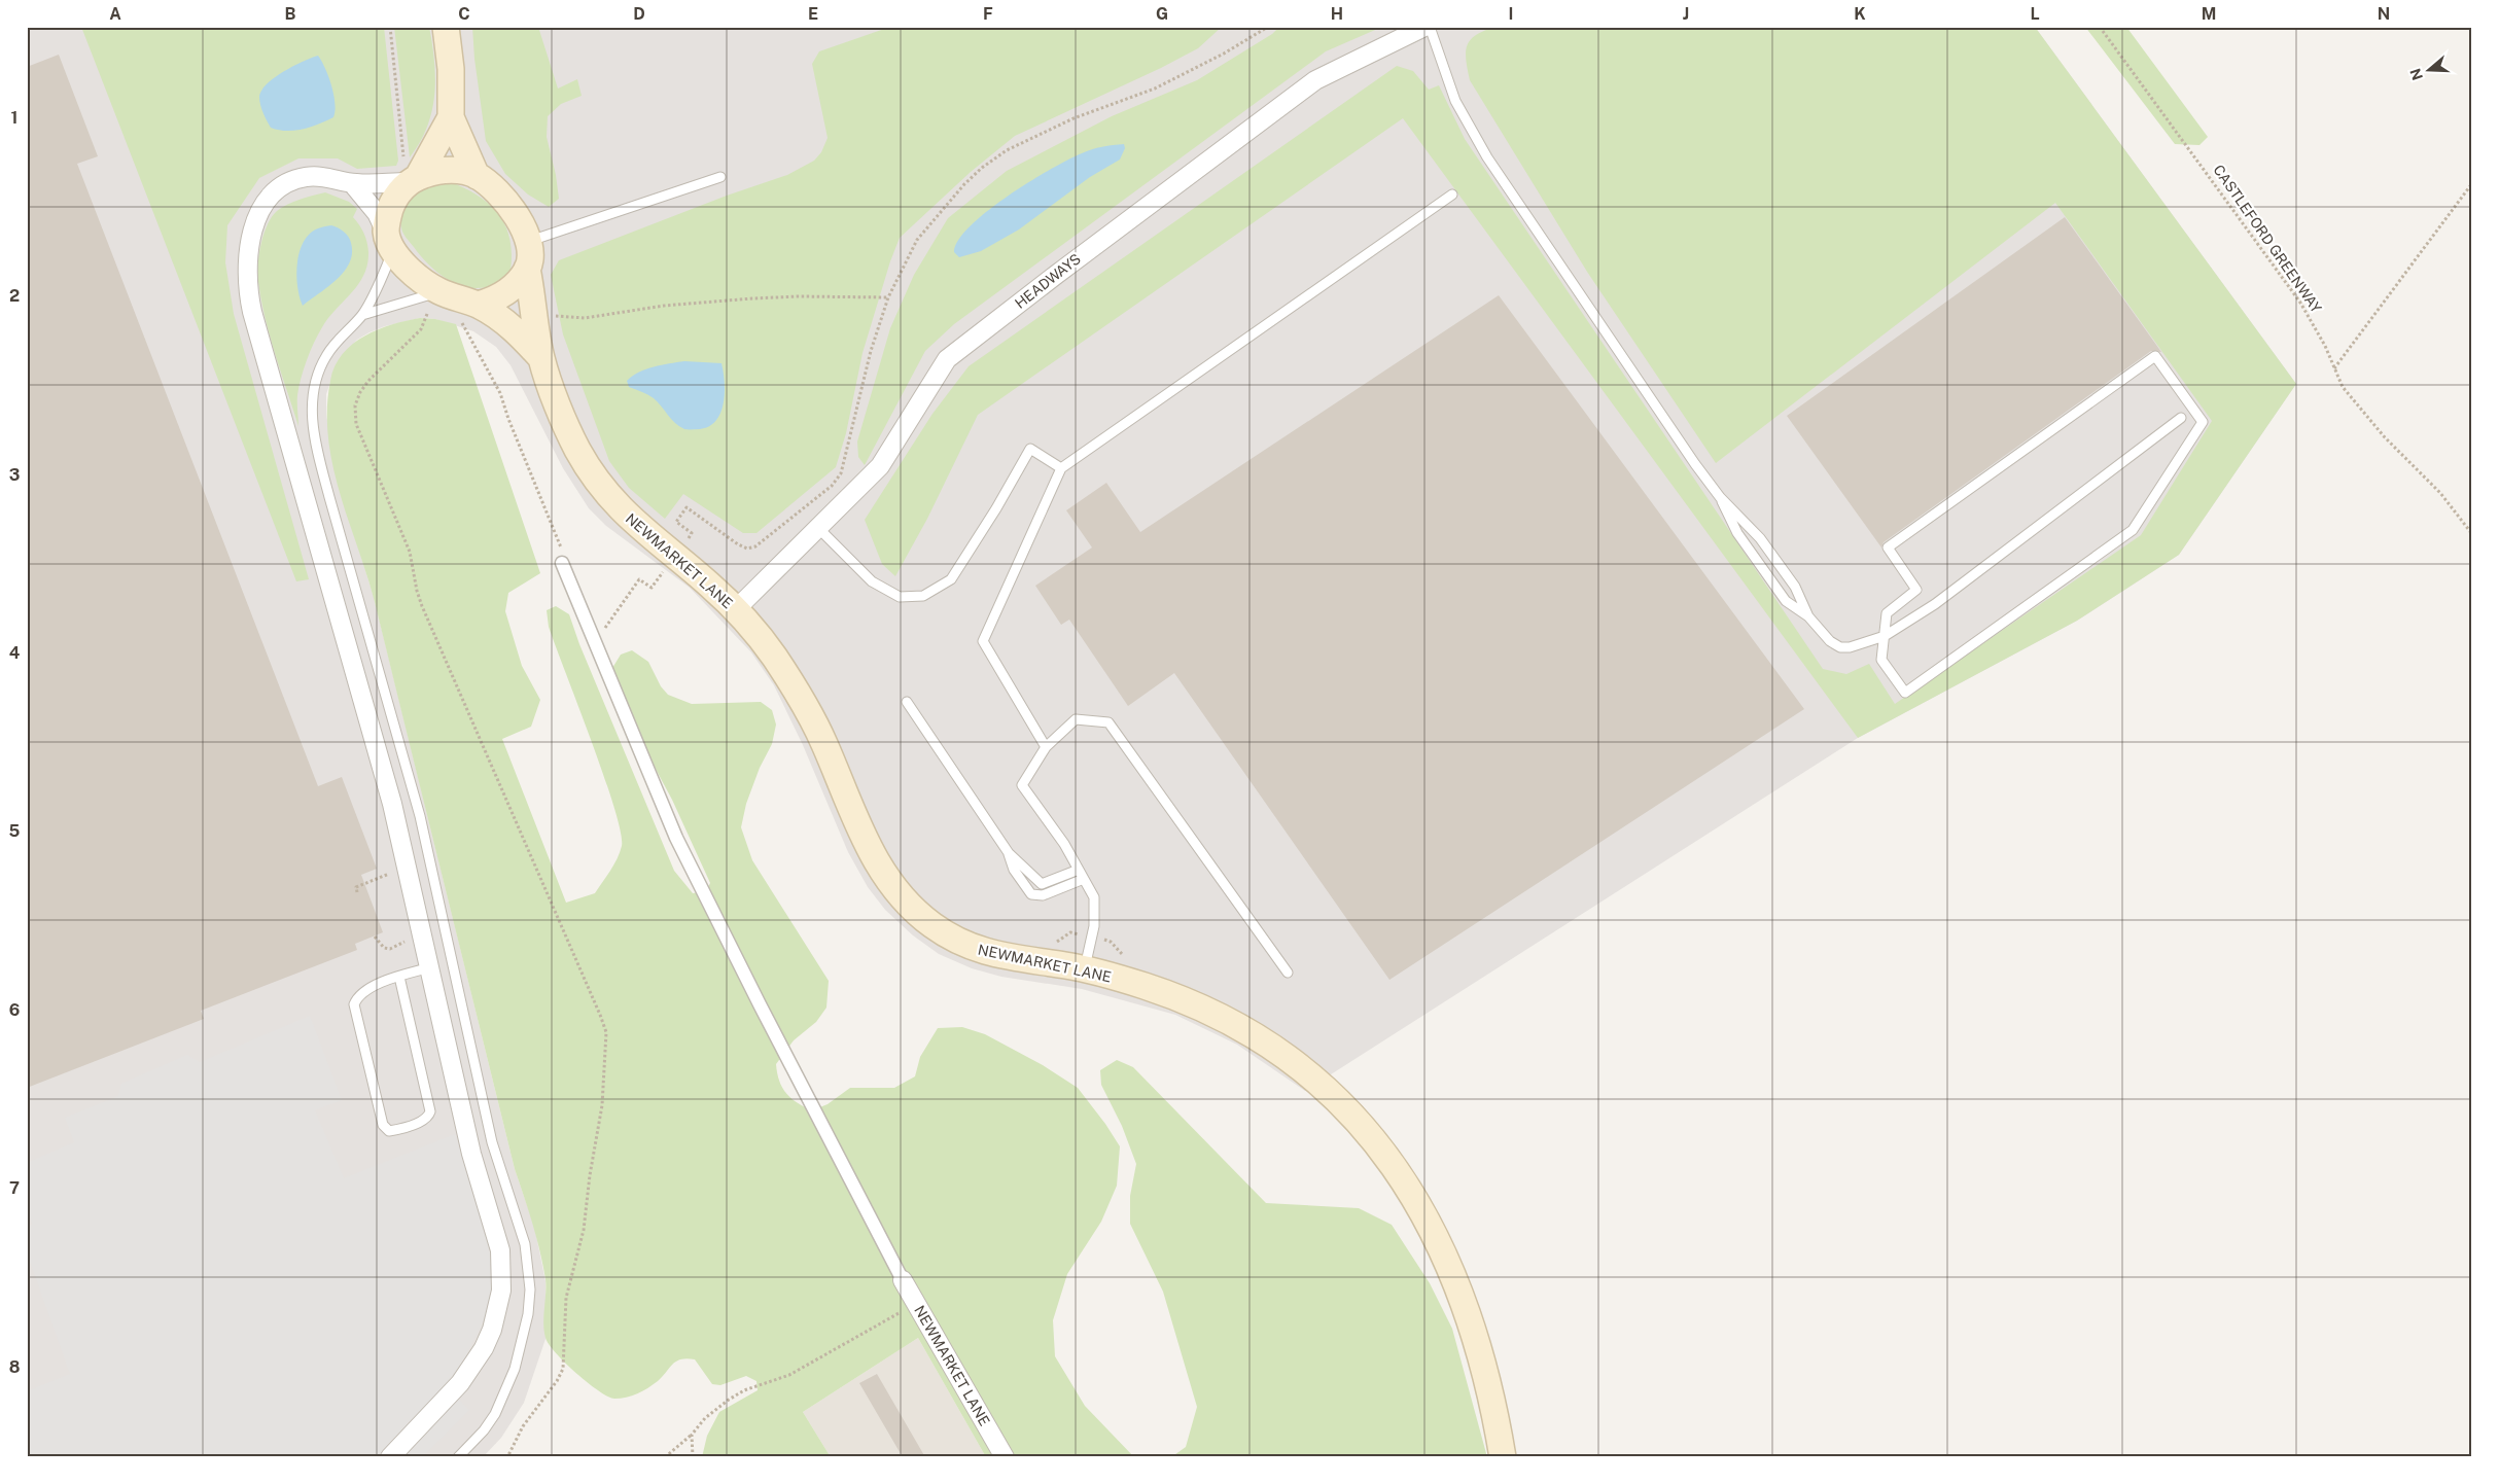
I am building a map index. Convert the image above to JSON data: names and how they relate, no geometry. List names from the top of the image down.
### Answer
{
  "streets": {
    "main road": ["NEWMARKET LANE"],
    "street": ["HEADWAYS"],
    "path": ["CASTLEFORD GREENWAY"]
  },
  "crossings": [
    ["HEADWAYS", "NEWMARKET LANE"]
  ],
  "north": "left",
  "grid": {
    "columns": [
      "A",
      "B",
      "C",
      "D",
      "E",
      "F",
      "G",
      "H",
      "I",
      "J",
      "K",
      "L",
      "M",
      "N"
    ],
    "rows": [
      "1",
      "2",
      "3",
      "4",
      "5",
      "6",
      "7",
      "8"
    ]
  }
}
